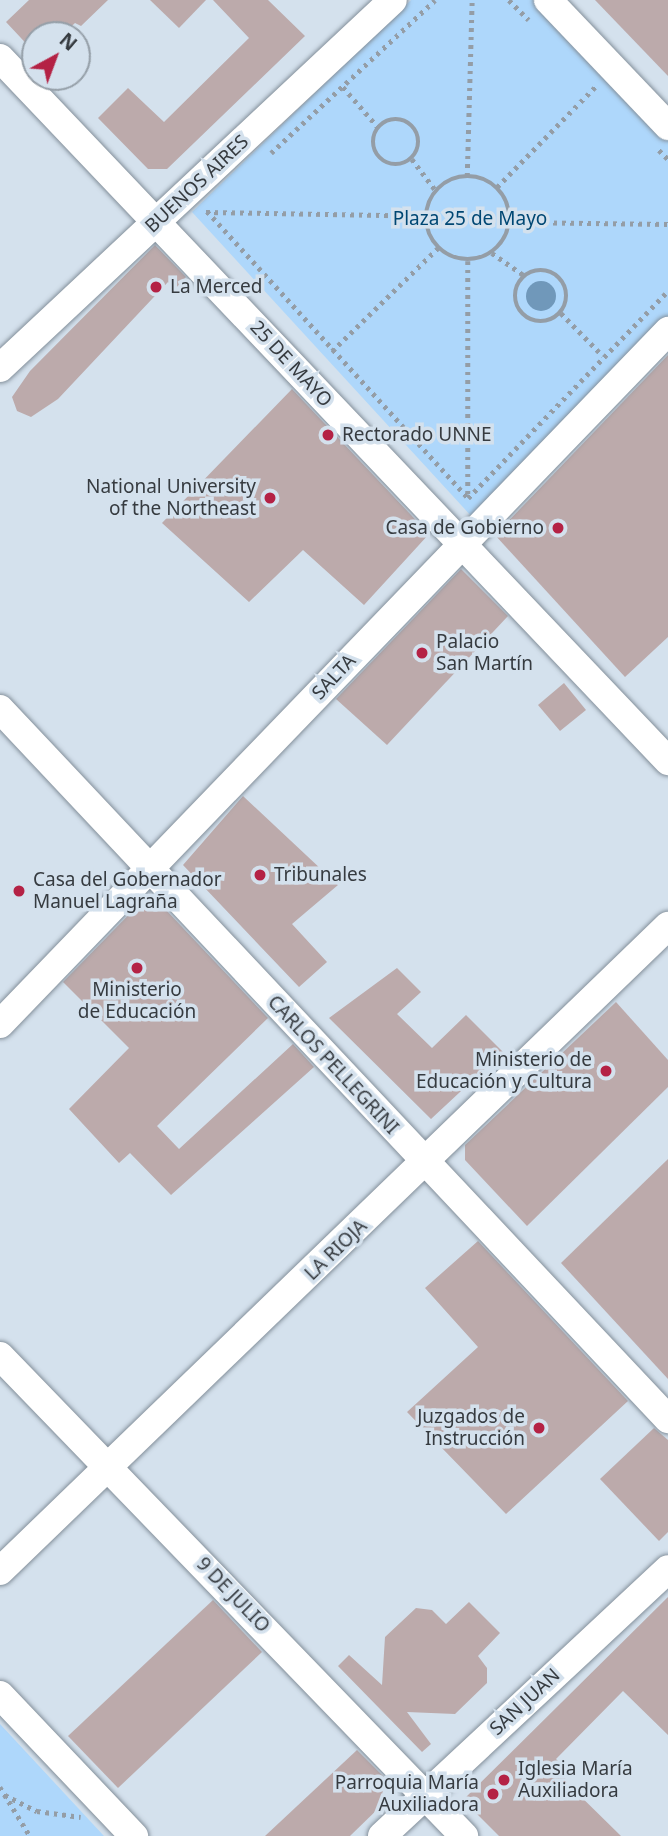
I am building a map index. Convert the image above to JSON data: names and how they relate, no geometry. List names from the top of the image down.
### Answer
{
  "streets": {
    "street": [
      "BUENOS AIRES",
      "25 DE MAYO",
      "SALTA",
      "CARLOS PELLEGRINI",
      "LA RIOJA",
      "9 DE JULIO",
      "SAN JUAN"
    ]
  },
  "crossings": [
    ["BUENOS AIRES", "25 DE MAYO"],
    ["25 DE MAYO", "SALTA"],
    ["SALTA", "CARLOS PELLEGRINI"],
    ["CARLOS PELLEGRINI", "LA RIOJA"],
    ["LA RIOJA", "9 DE JULIO"],
    ["9 DE JULIO", "SAN JUAN"]
  ],
  "parks": ["Plaza 25 de Mayo"],
  "places": [
    "La Merced",
    "Rectorado UNNE",
    "National University of the Northeast",
    "Casa de Gobierno",
    "Palacio San Martín",
    "Tribunales",
    "Casa del Gobernador Manuel Lagraña",
    "Ministerio de Educación",
    "Ministerio de Educación y Cultura",
    "Juzgados de Instrucción",
    "Iglesia María Auxiliadora",
    "Parroquia María Auxiliadora"
  ],
  "north": "top right"
}
